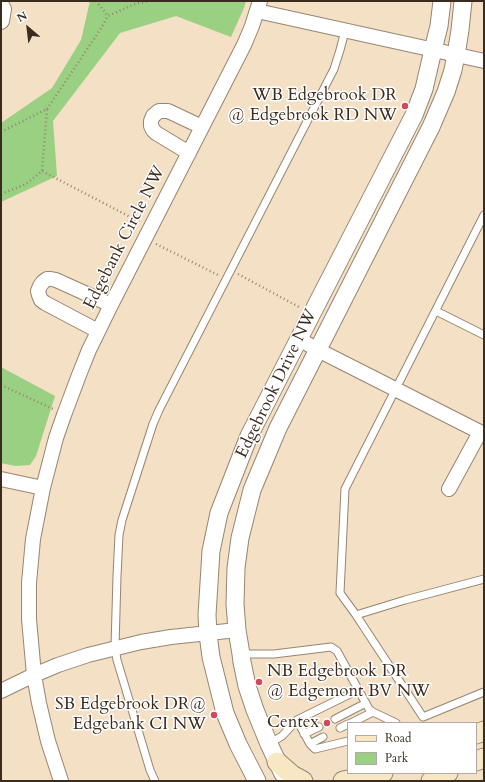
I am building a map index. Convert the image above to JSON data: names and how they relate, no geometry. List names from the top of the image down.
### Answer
{
  "streets": {
    "street": ["Edgebank Circle NW", "Edgebrook Drive NW"]
  },
  "crossings": [
    ["Edgebank Circle NW", "Edgebrook Drive NW"]
  ],
  "places": [
    "WB Edgebrook DR @ Edgebrook RD NW",
    "NB Edgebrook DR @ Edgemont BV NW",
    "SB Edgebrook DR@ Edgebank CI NW",
    "Centex"
  ],
  "legend": ["Road", "Park"],
  "north": "top left"
}
